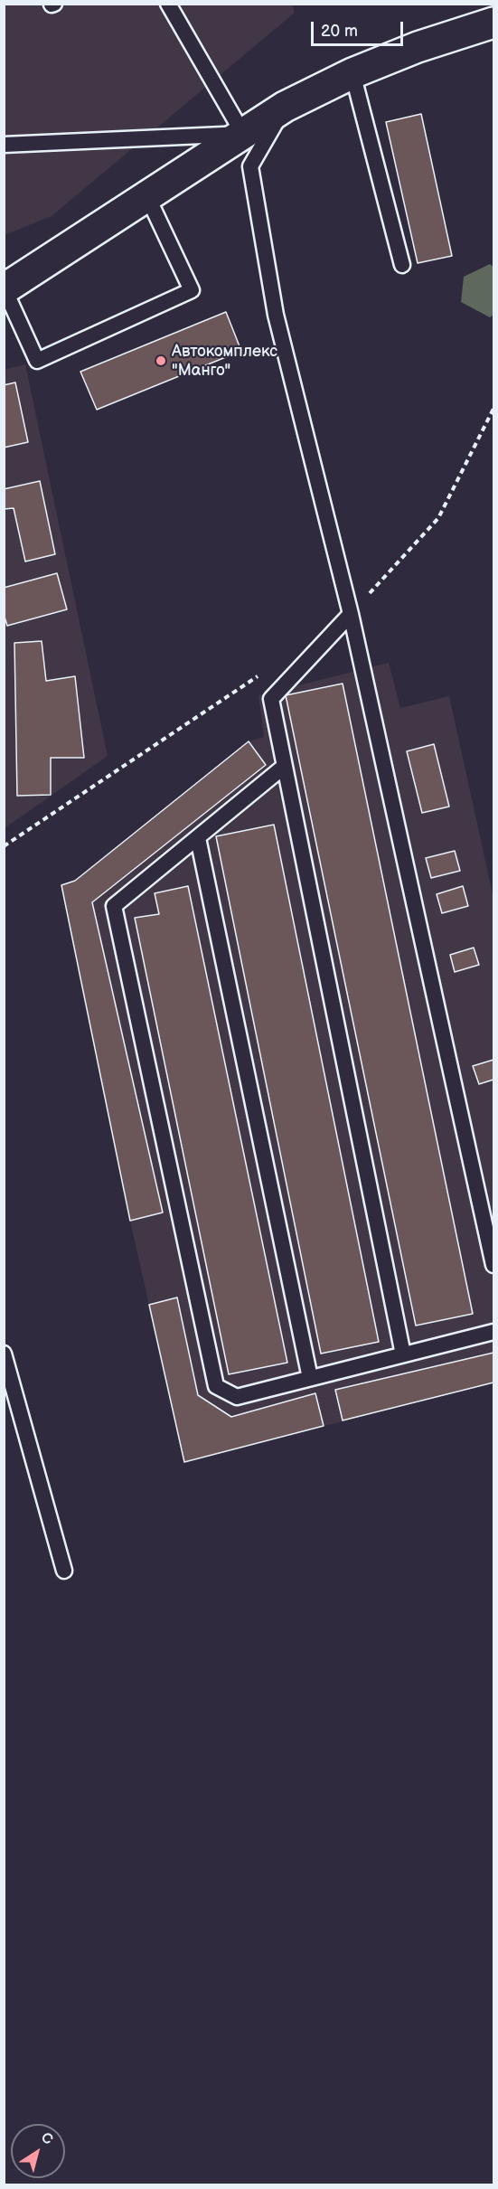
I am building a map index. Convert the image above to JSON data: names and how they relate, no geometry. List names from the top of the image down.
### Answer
{
  "places": ["Автокомплекс \"Манго\""],
  "scale_bar": "20 m",
  "north": "top right"
}
